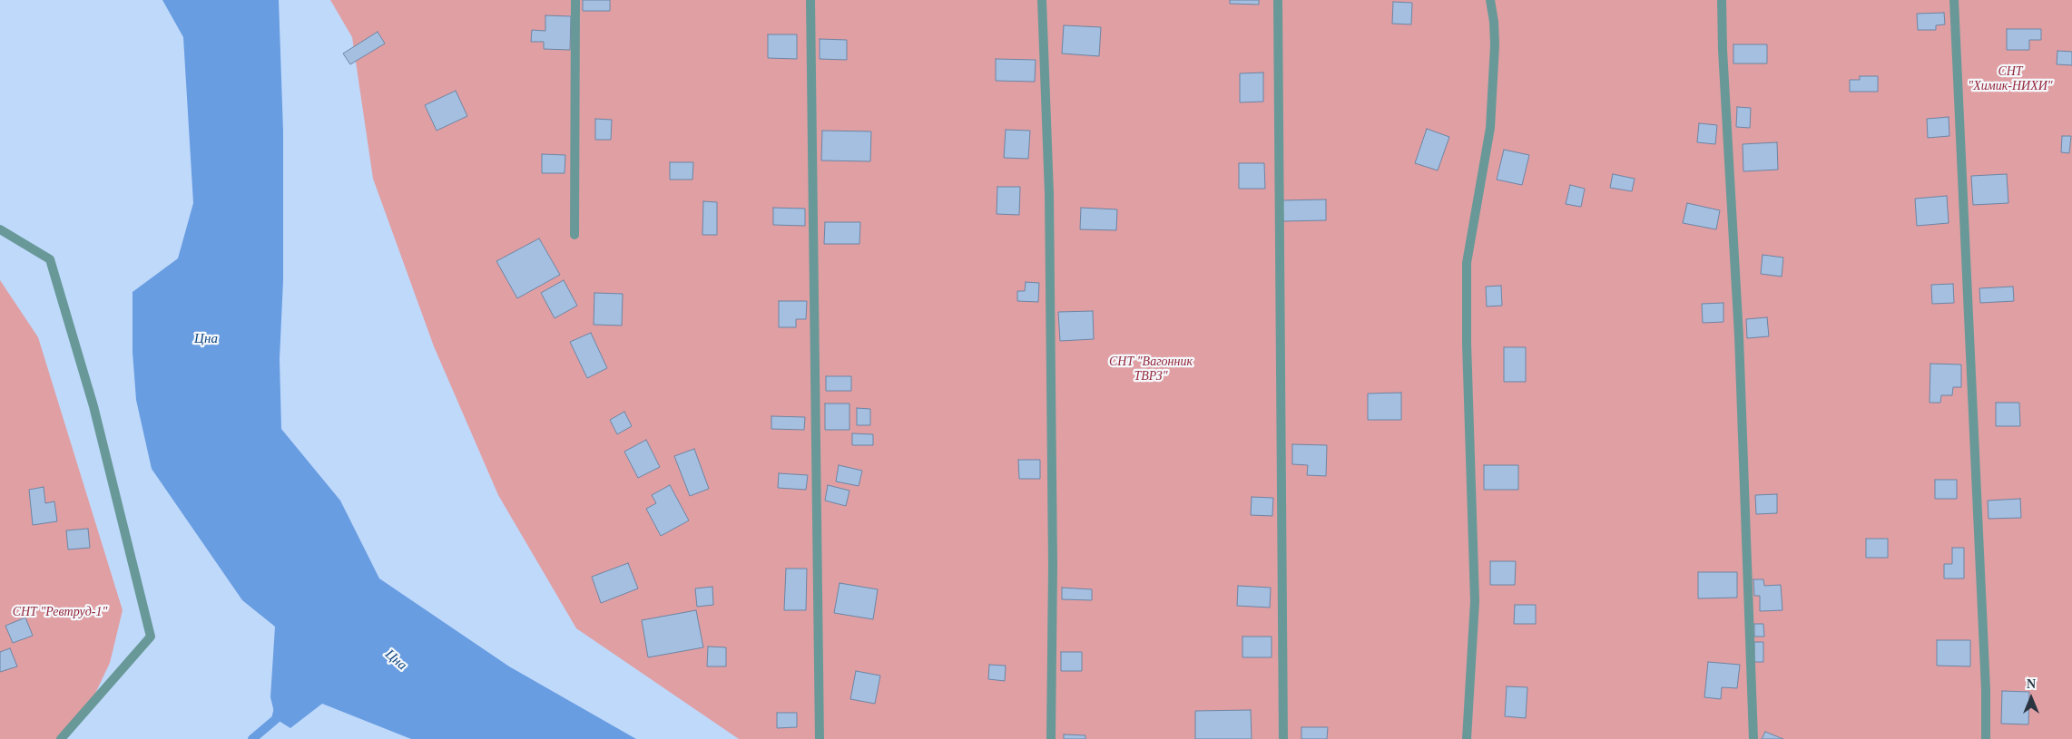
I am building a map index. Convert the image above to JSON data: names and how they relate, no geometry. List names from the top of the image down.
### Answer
{
  "water": ["Цна"],
  "parks": ["СНТ \"Химик-НИХИ\"", "СНТ \"Вагонник ТВРЗ\"", "СНТ \"Ревтруд-1\""],
  "north": "top"
}
